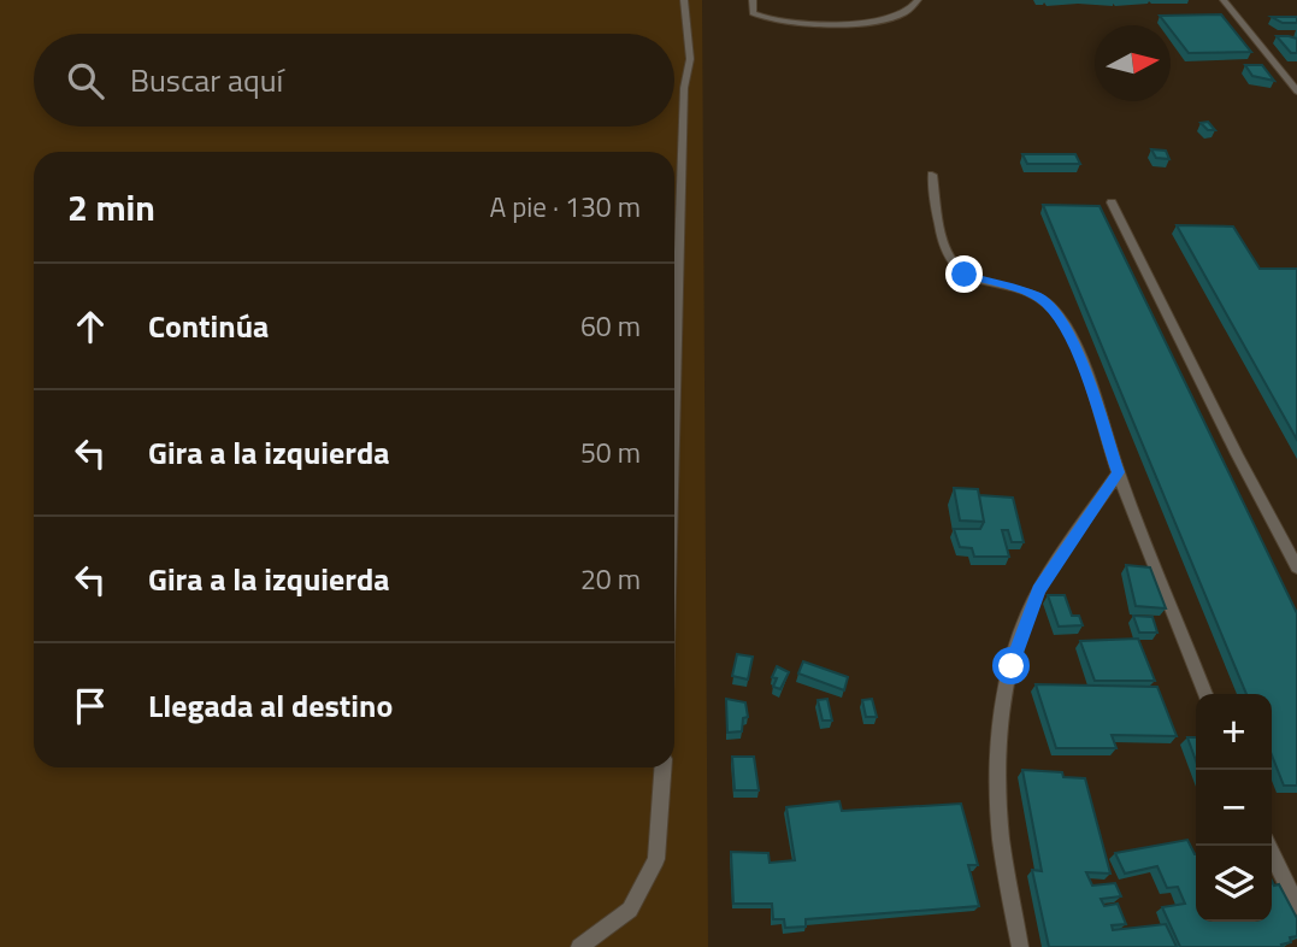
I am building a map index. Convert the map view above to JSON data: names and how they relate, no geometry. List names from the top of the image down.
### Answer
{
  "north": "right",
  "page": {
    "search": "Buscar aquí",
    "heading": ["2 min", "A pie · 130 m"],
    "list": [
      ["Continúa", "60 m"],
      ["Gira a la izquierda", "50 m"],
      ["Gira a la izquierda", "20 m"],
      "Llegada al destino"
    ],
    "map_buttons": ["+", "−"]
  }
}
